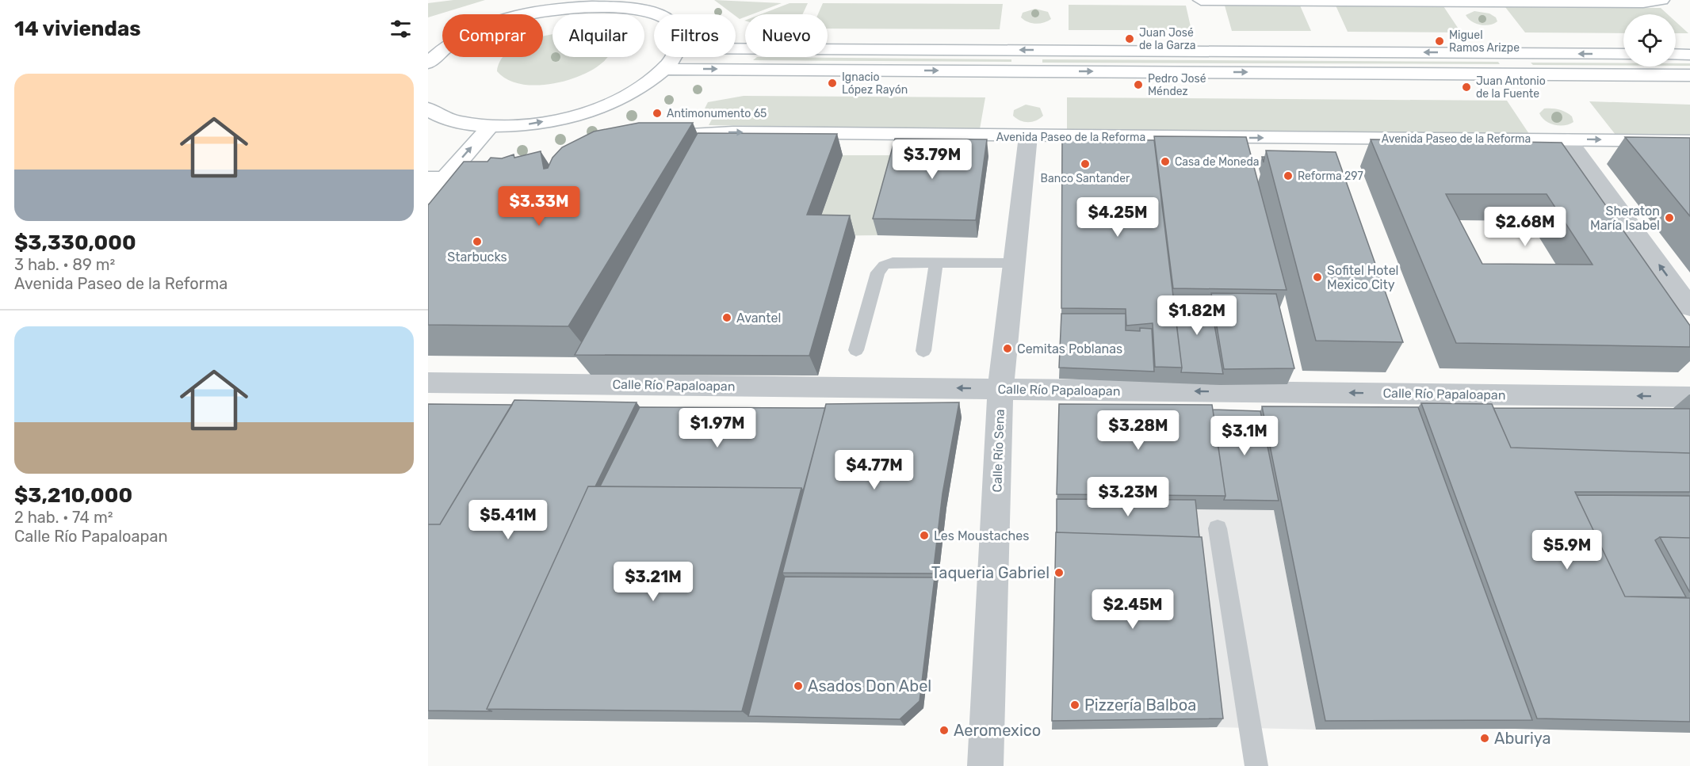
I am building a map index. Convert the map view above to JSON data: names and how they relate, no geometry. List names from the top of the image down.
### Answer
{
  "streets": {
    "main road": ["Avenida Paseo de la Reforma"],
    "street": ["Calle Río Papaloapan", "Calle Río Sena"]
  },
  "crossings": [
    ["Avenida Paseo de la Reforma", "Calle Río Sena"],
    ["Calle Río Papaloapan", "Calle Río Sena"]
  ],
  "one_way": ["Calle Río Papaloapan"],
  "places": [
    "Juan José de la Garza",
    "Miguel Ramos Arizpe",
    "Ignacio López Rayón",
    "Pedro José Méndez",
    "Juan Antonio de la Fuente",
    "Antimonumento 65",
    "Casa de Moneda",
    "Banco Santander",
    "Reforma 297",
    "Sheraton María Isabel",
    "Starbucks",
    "Sofitel Hotel Mexico City",
    "Avantel",
    "Cemitas Poblanas",
    "Les Moustaches",
    "Taqueria Gabriel",
    "Asados Don Abel",
    "Pizzería Balboa",
    "Aeromexico",
    "Aburiya"
  ],
  "page": {
    "heading": "14 viviendas",
    "chip": [
      "Comprar",
      "Alquilar",
      "Filtros",
      "Nuevo"
    ],
    "list": [
      {
        "name": "$3,330,000",
        "note": "3 hab. · 89 m² · Avenida Paseo de la Reforma"
      },
      {
        "name": "$3,210,000",
        "note": "2 hab. · 74 m² · Calle Río Papaloapan"
      }
    ],
    "price": [
      "$3.79M",
      "$3.33M",
      "$4.25M",
      "$2.68M",
      "$1.82M",
      "$1.97M",
      "$3.28M",
      "$3.1M",
      "$4.77M",
      "$3.23M",
      "$5.41M",
      "$5.9M",
      "$3.21M",
      "$2.45M"
    ]
  }
}
